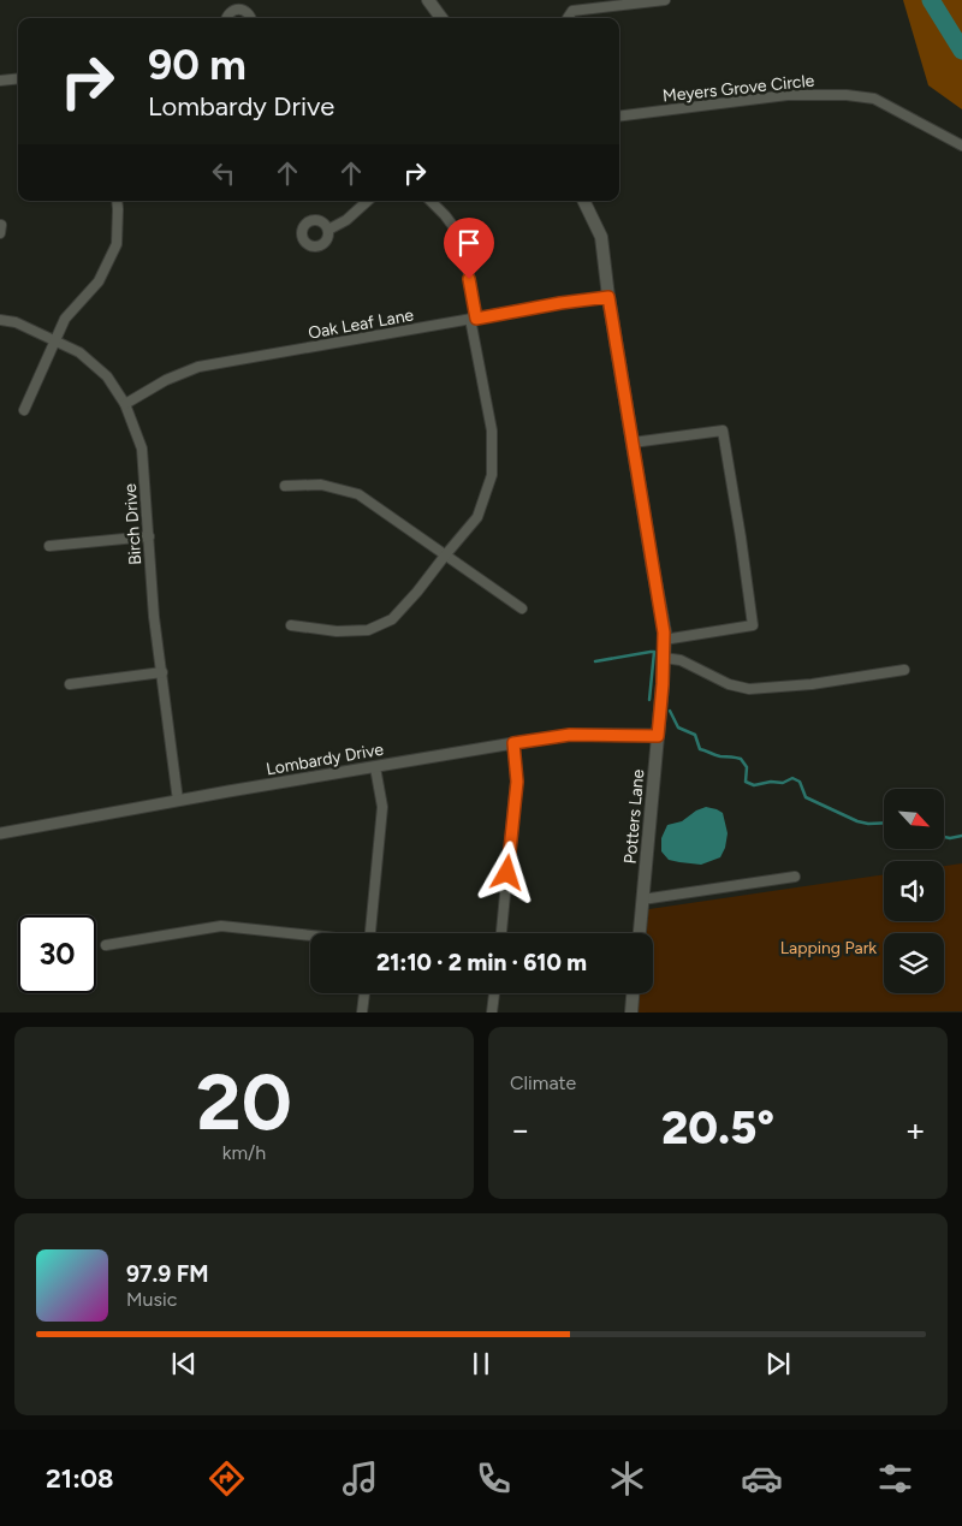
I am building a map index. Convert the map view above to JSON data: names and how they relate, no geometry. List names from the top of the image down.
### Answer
{
  "streets": {
    "main road": ["Potters Lane"],
    "street": [
      "Meyers Grove Circle",
      "Oak Leaf Lane",
      "Birch Drive",
      "Lombardy Drive"
    ]
  },
  "crossings": [
    ["Oak Leaf Lane", "Birch Drive"],
    ["Oak Leaf Lane", "Potters Lane"],
    ["Birch Drive", "Lombardy Drive"],
    ["Lombardy Drive", "Potters Lane"]
  ],
  "parks": ["Lapping Park"],
  "north": "bottom right",
  "page": {
    "turn": ["90 m", "Lombardy Drive"],
    "limit": "30",
    "trip": "21:10 · 2 min · 610 m",
    "tile": [
      ["20", "km/h"],
      "Climate"
    ],
    "heat": ["−", "20.5°", "+"],
    "song": ["97.9 FM", "Music"],
    "tabs": "21:08"
  }
}
